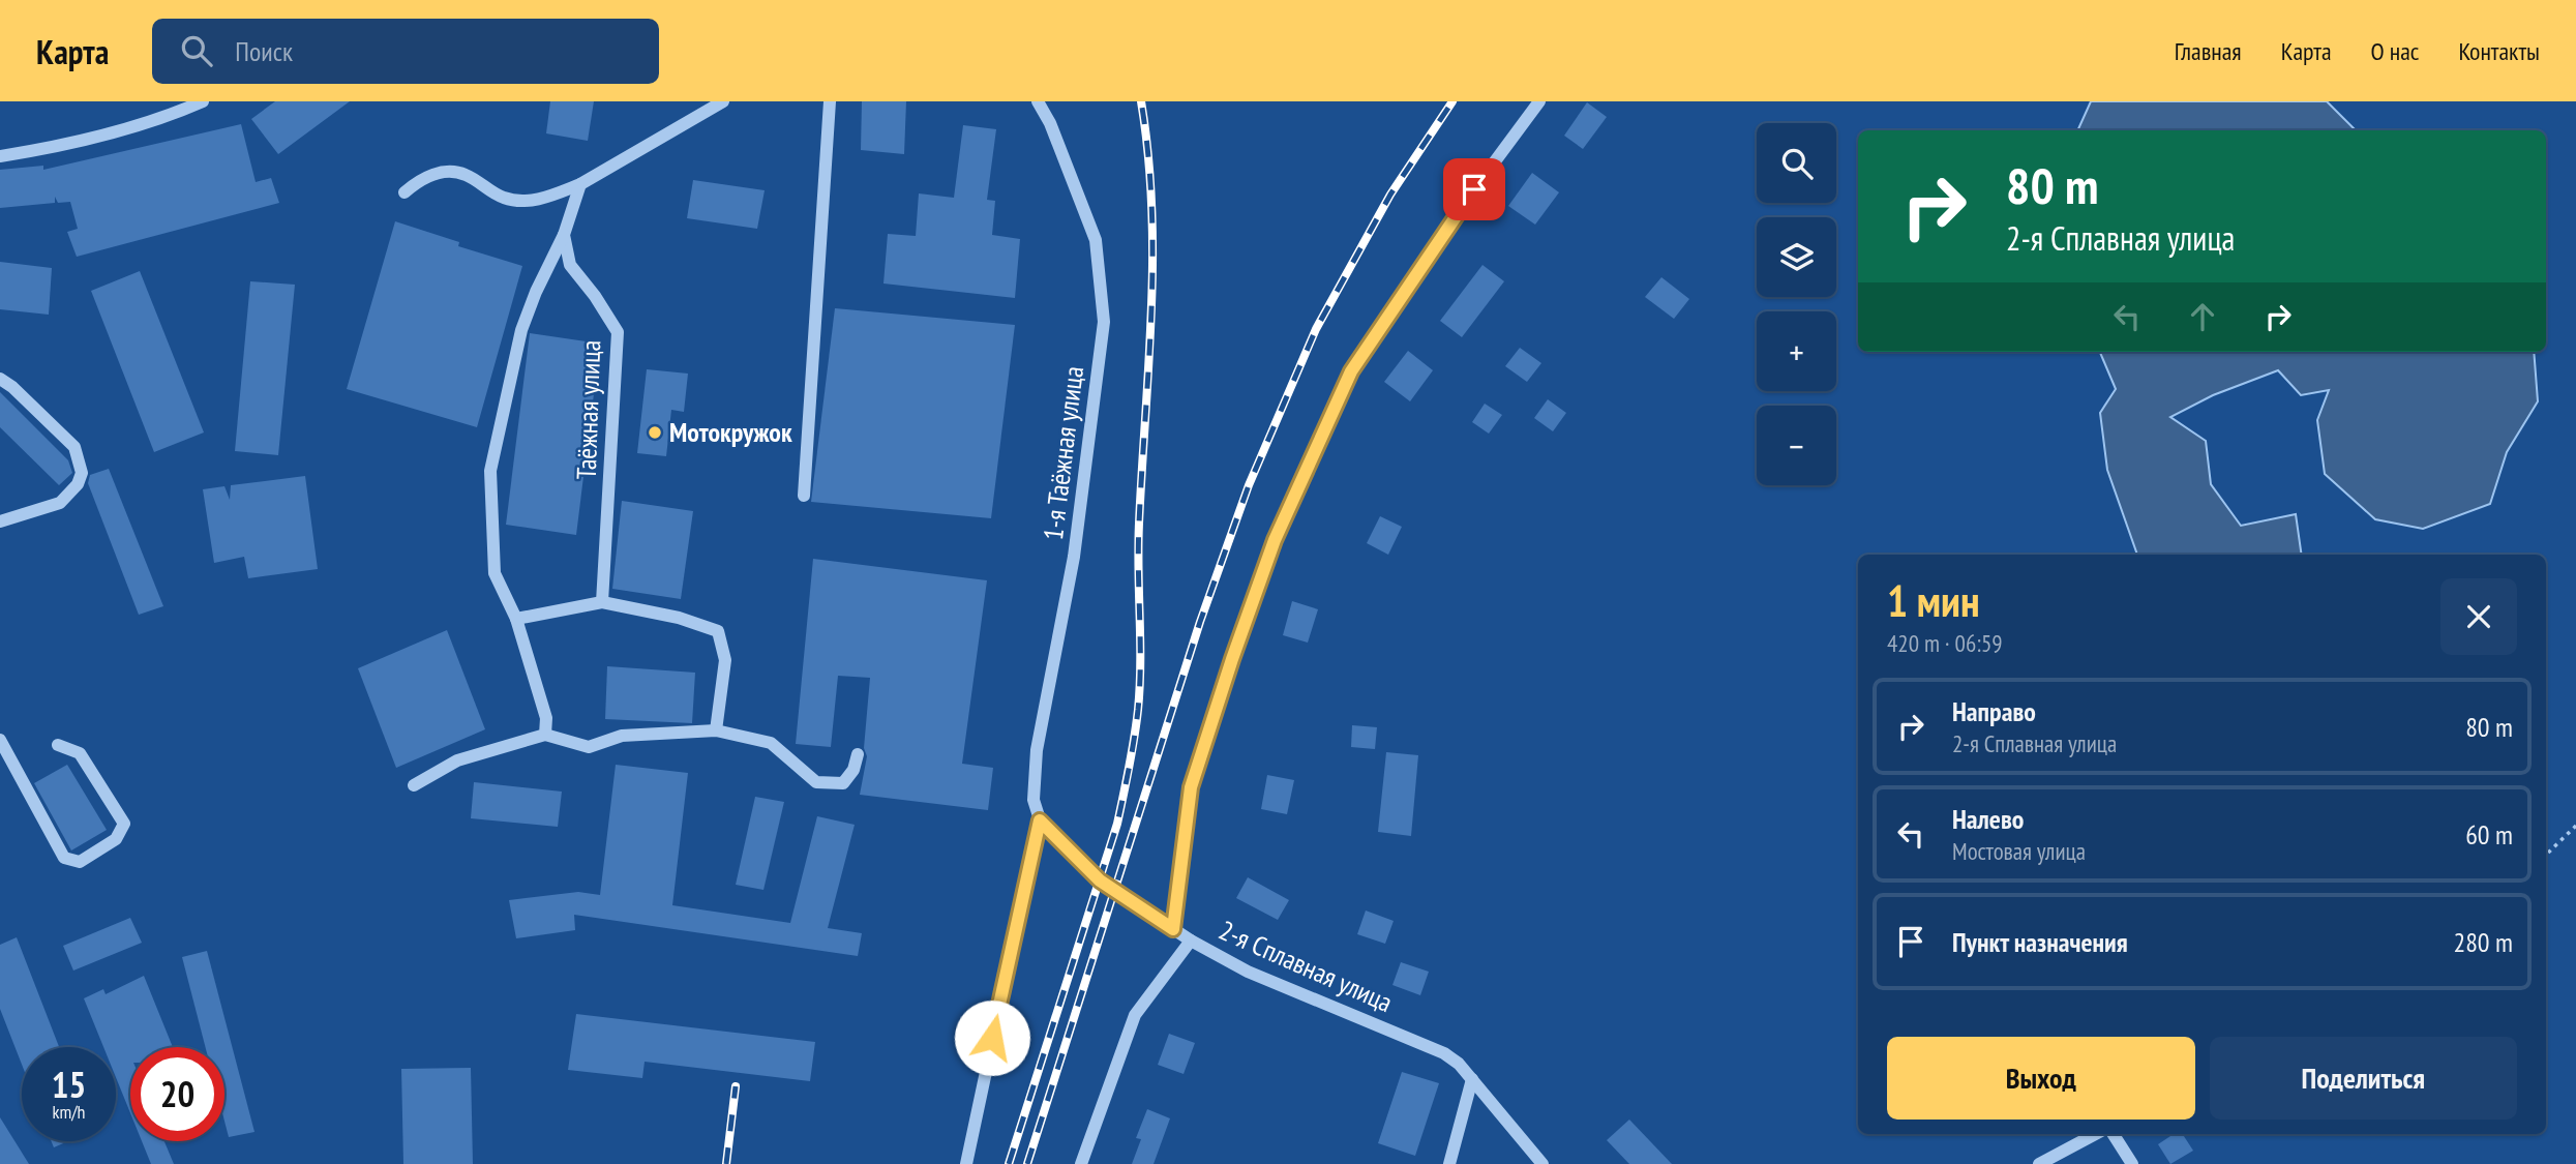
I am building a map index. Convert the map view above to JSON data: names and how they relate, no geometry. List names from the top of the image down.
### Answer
{
  "streets": {
    "street": ["Таёжная улица", "1-я Таёжная улица", "2-я Сплавная улица"]
  },
  "crossings": [
    ["1-я Таёжная улица", "2-я Сплавная улица"]
  ],
  "places": ["Мотокружок"],
  "page": {
    "header": "Карта",
    "search": "Поиск",
    "nav": [
      "Главная",
      "Карта",
      "О нас",
      "Контакты"
    ],
    "map_buttons": ["+", "−"],
    "turn": ["80 m", "2-я Сплавная улица"],
    "heading": ["1 мин", "420 m · 06:59"],
    "list": [
      {
        "name": "Направо",
        "note": "2-я Сплавная улица",
        "value": "80 m"
      },
      {
        "name": "Налево",
        "note": "Мостовая улица",
        "value": "60 m"
      },
      {
        "name": "Пункт назначения",
        "value": "280 m"
      }
    ],
    "buttons": ["Выход", "Поделиться"],
    "speed": "15 km/h",
    "limit": "20"
  }
}
